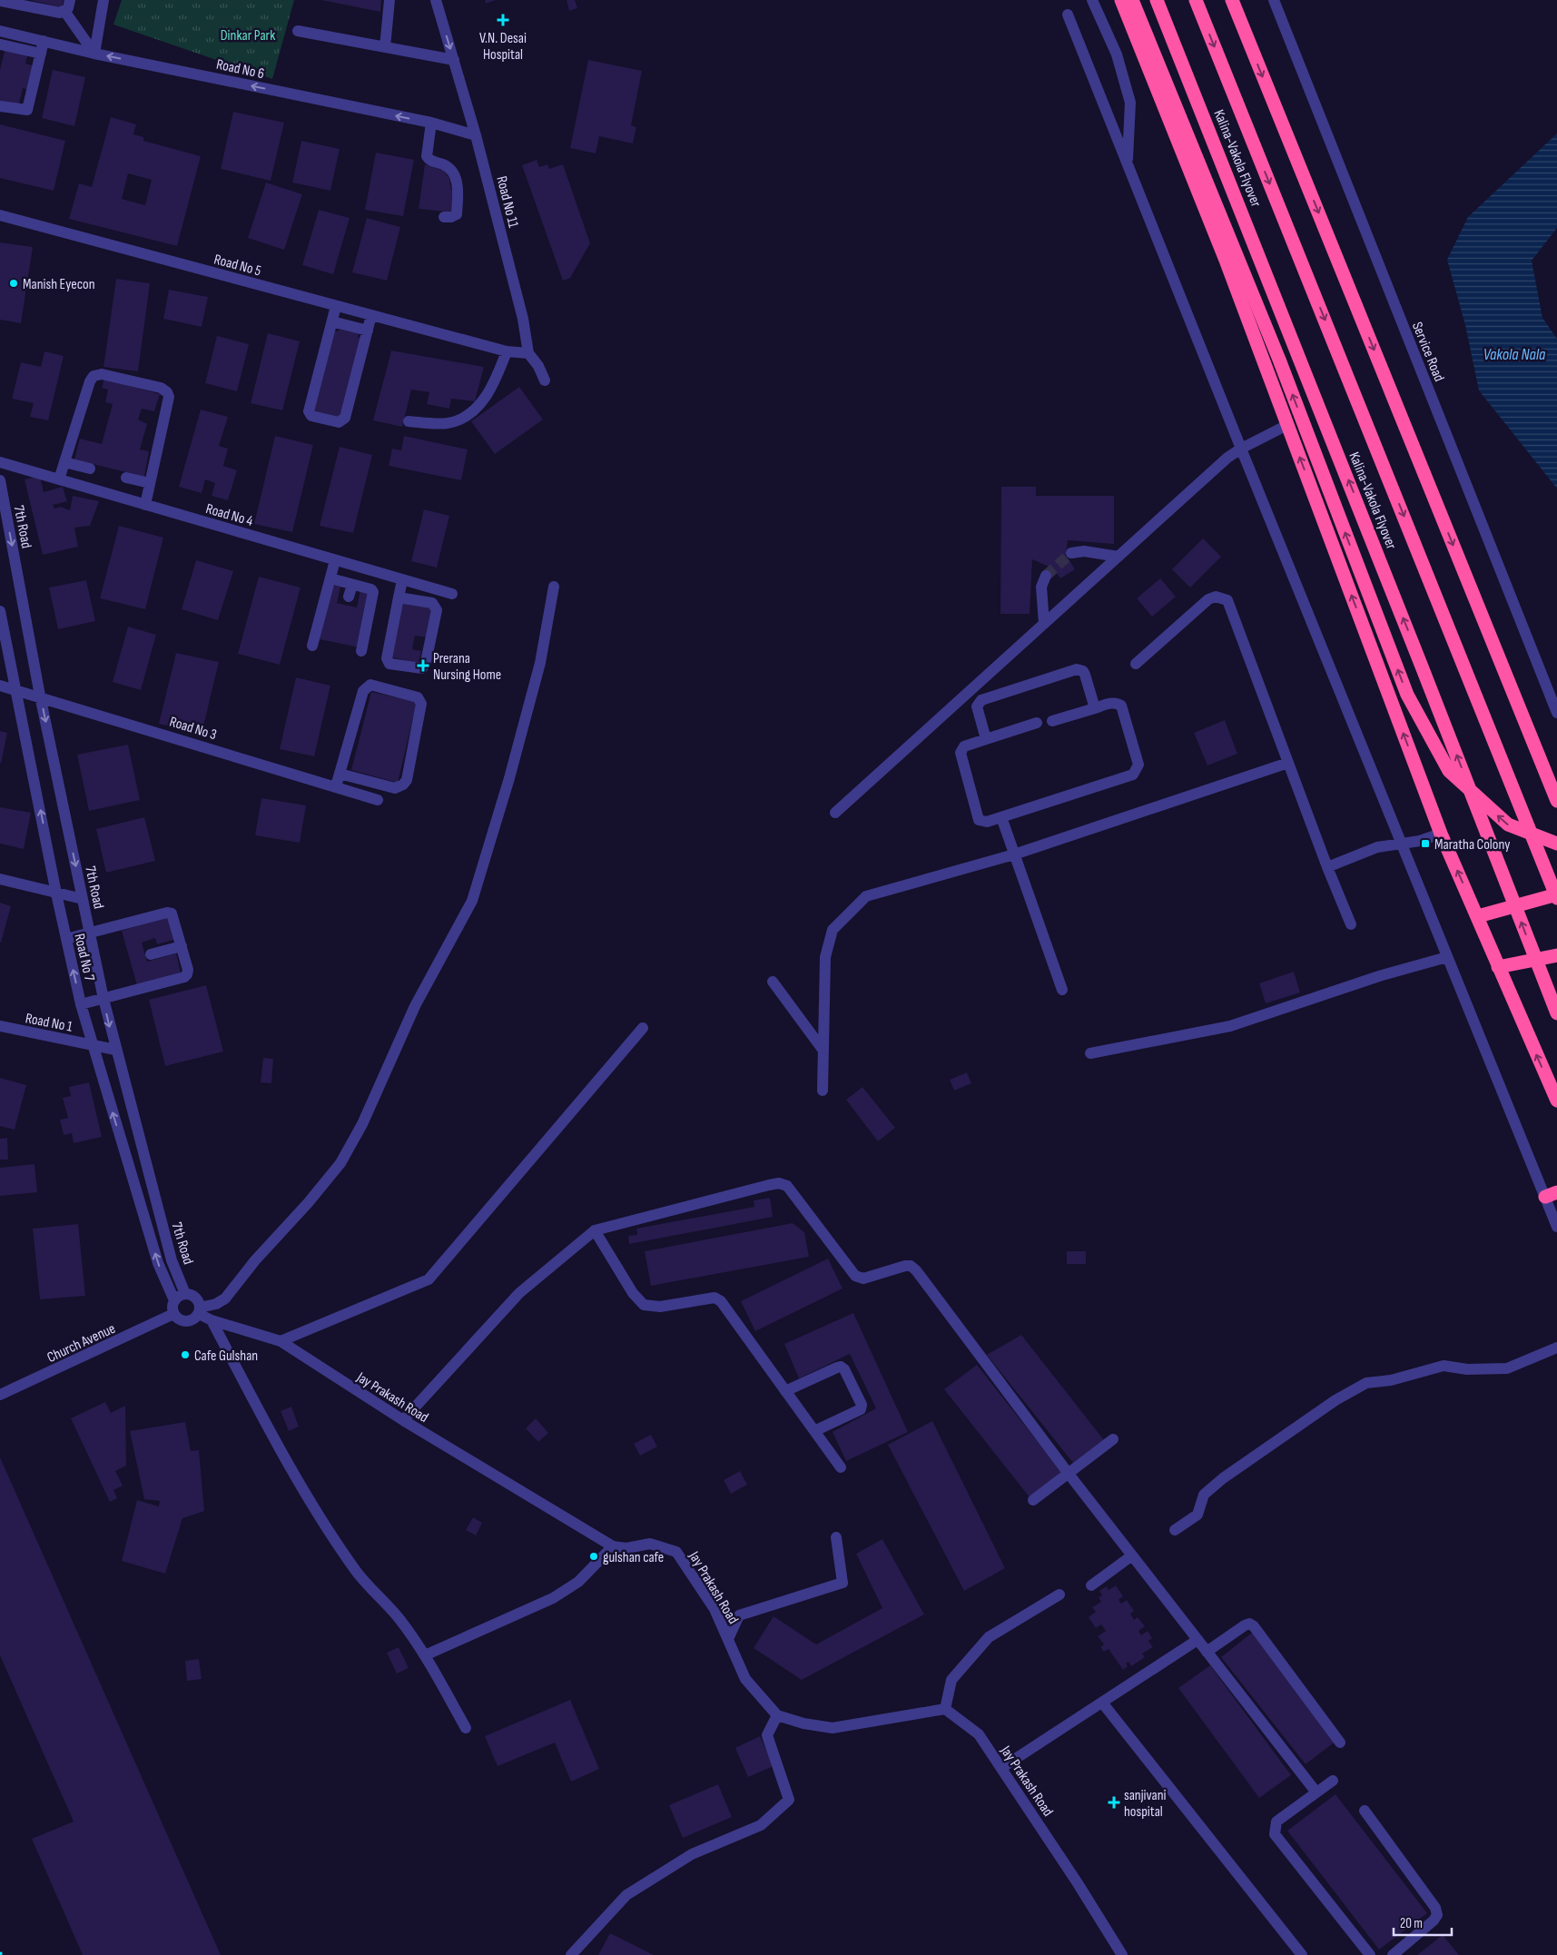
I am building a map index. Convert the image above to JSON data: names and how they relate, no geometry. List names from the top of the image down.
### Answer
{
  "streets": {
    "highway": ["Kalina-Vakola Flyover"],
    "street": [
      "Road No 6",
      "Road No 11",
      "Road No 5",
      "Service Road",
      "Road No 4",
      "7th Road",
      "Road No 3",
      "Road No 7",
      "Road No 1",
      "Church Avenue",
      "Jay Prakash Road"
    ]
  },
  "crossings": [
    ["Road No 6", "Road No 11"],
    ["7th Road", "Road No 3"],
    ["7th Road", "Road No 7"],
    ["7th Road", "Road No 1"],
    ["7th Road", "Church Avenue"],
    ["7th Road", "Jay Prakash Road"],
    ["Road No 3", "Road No 7"],
    ["Road No 7", "Road No 1"],
    ["Road No 7", "Church Avenue"],
    ["Road No 7", "Jay Prakash Road"],
    ["Church Avenue", "Jay Prakash Road"]
  ],
  "one_way": ["7th Road", "Road No 7"],
  "water": ["Vakola Nala"],
  "parks": ["Dinkar Park"],
  "places": {
    "health": ["V.N. Desai Hospital", "Prerana Nursing Home", "sanjivani hospital"],
    "other": ["Manish Eyecon", "Cafe Gulshan", "gulshan cafe"],
    "transit": ["Maratha Colony"]
  },
  "scale_bar": "20 m"
}
